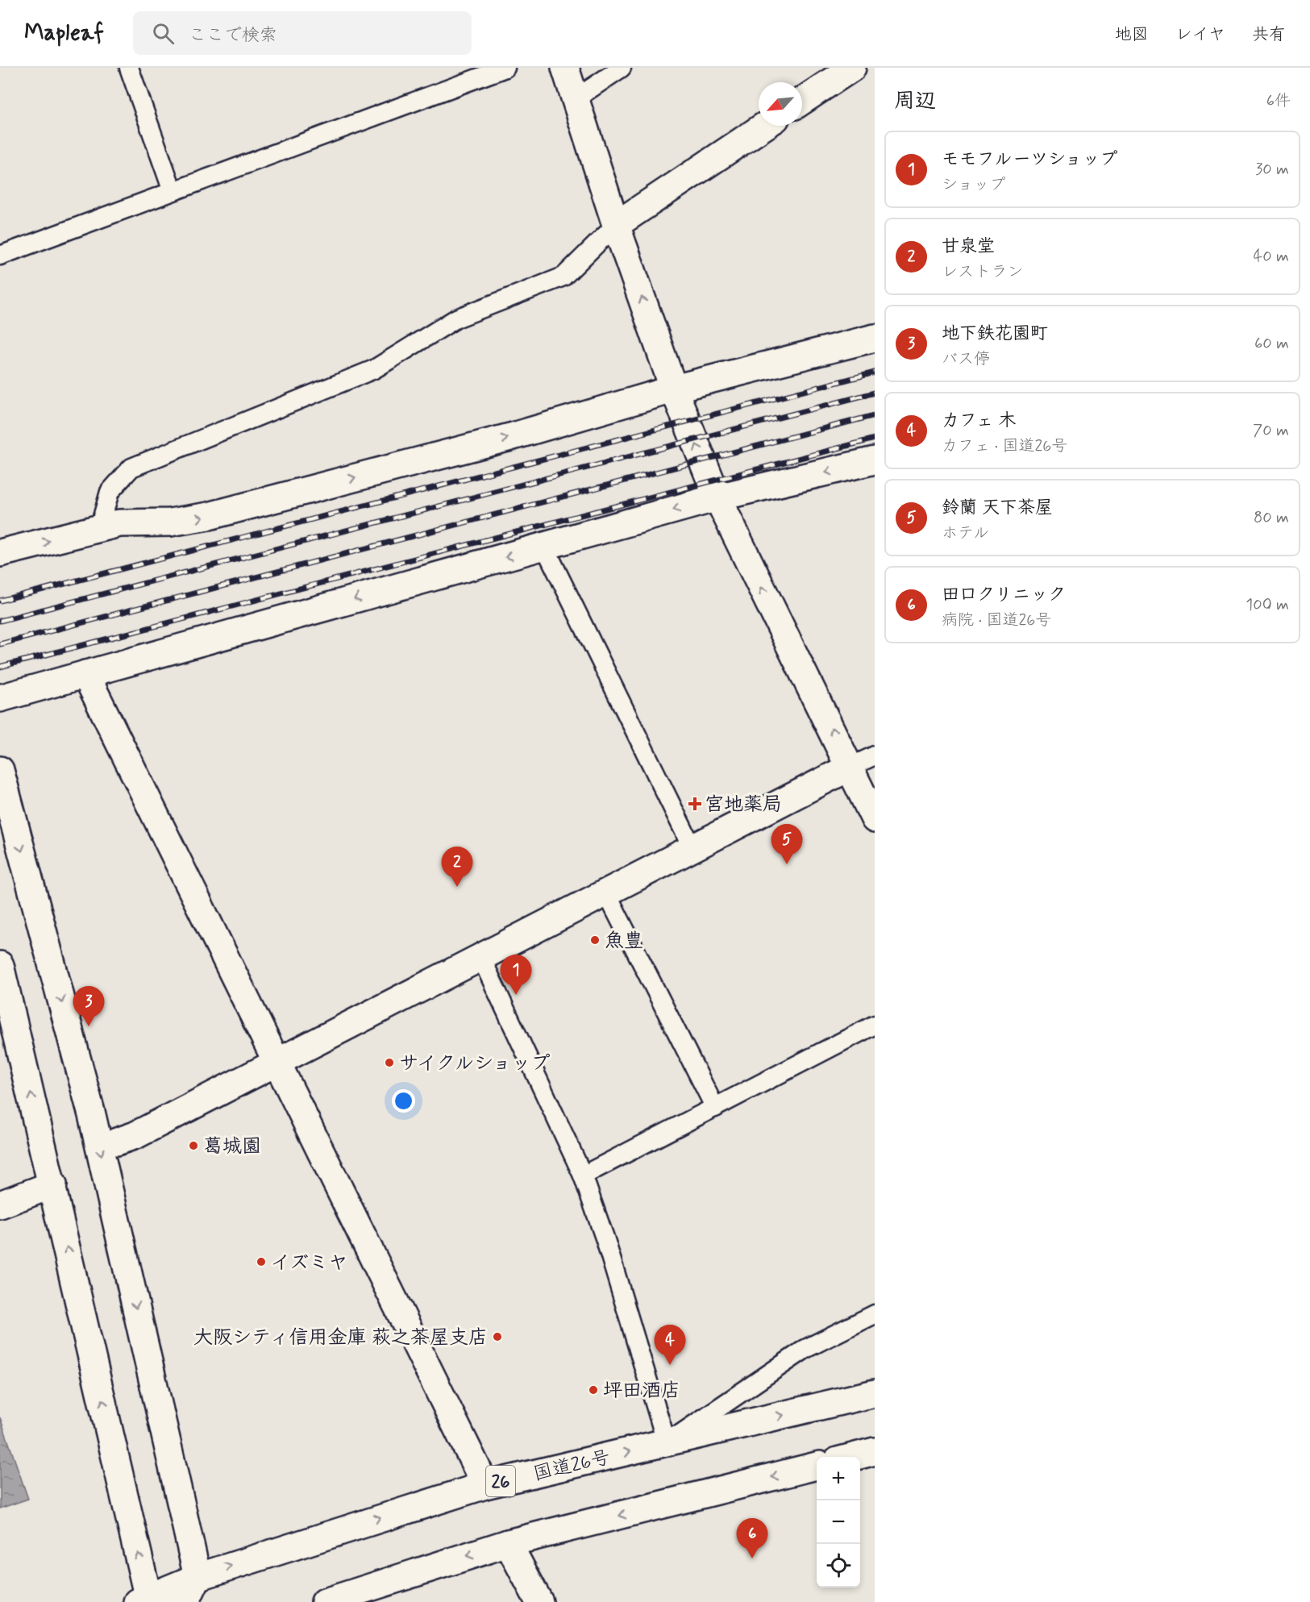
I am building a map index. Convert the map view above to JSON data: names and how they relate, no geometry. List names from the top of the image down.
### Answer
{
  "streets": {
    "main road": ["国道26号", "26"]
  },
  "places": {
    "health": ["宮地薬局"],
    "other": [
      "魚豊",
      "サイクルショップ",
      "葛城園",
      "イズミヤ",
      "大阪シティ信用金庫 萩之茶屋支店",
      "坪田酒店"
    ]
  },
  "north": "bottom left",
  "page": {
    "header": "Mapleaf",
    "search": "ここで検索",
    "nav": ["地図", "レイヤ", "共有"],
    "heading": ["周辺", "6件"],
    "list": [
      {
        "mark": "1",
        "name": "モモフルーツショップ",
        "note": "ショップ",
        "value": "30 m"
      },
      {
        "mark": "2",
        "name": "甘泉堂",
        "note": "レストラン",
        "value": "40 m"
      },
      {
        "mark": "3",
        "name": "地下鉄花園町",
        "note": "バス停",
        "value": "60 m"
      },
      {
        "mark": "4",
        "name": "カフェ 木",
        "note": "カフェ · 国道26号",
        "value": "70 m"
      },
      {
        "mark": "5",
        "name": "鈴蘭 天下茶屋",
        "note": "ホテル",
        "value": "80 m"
      },
      {
        "mark": "6",
        "name": "田口クリニック",
        "note": "病院 · 国道26号",
        "value": "100 m"
      }
    ],
    "pins": [
      "5",
      "2",
      "1",
      "3",
      "4",
      "6"
    ],
    "map_buttons": ["+", "−"]
  }
}
